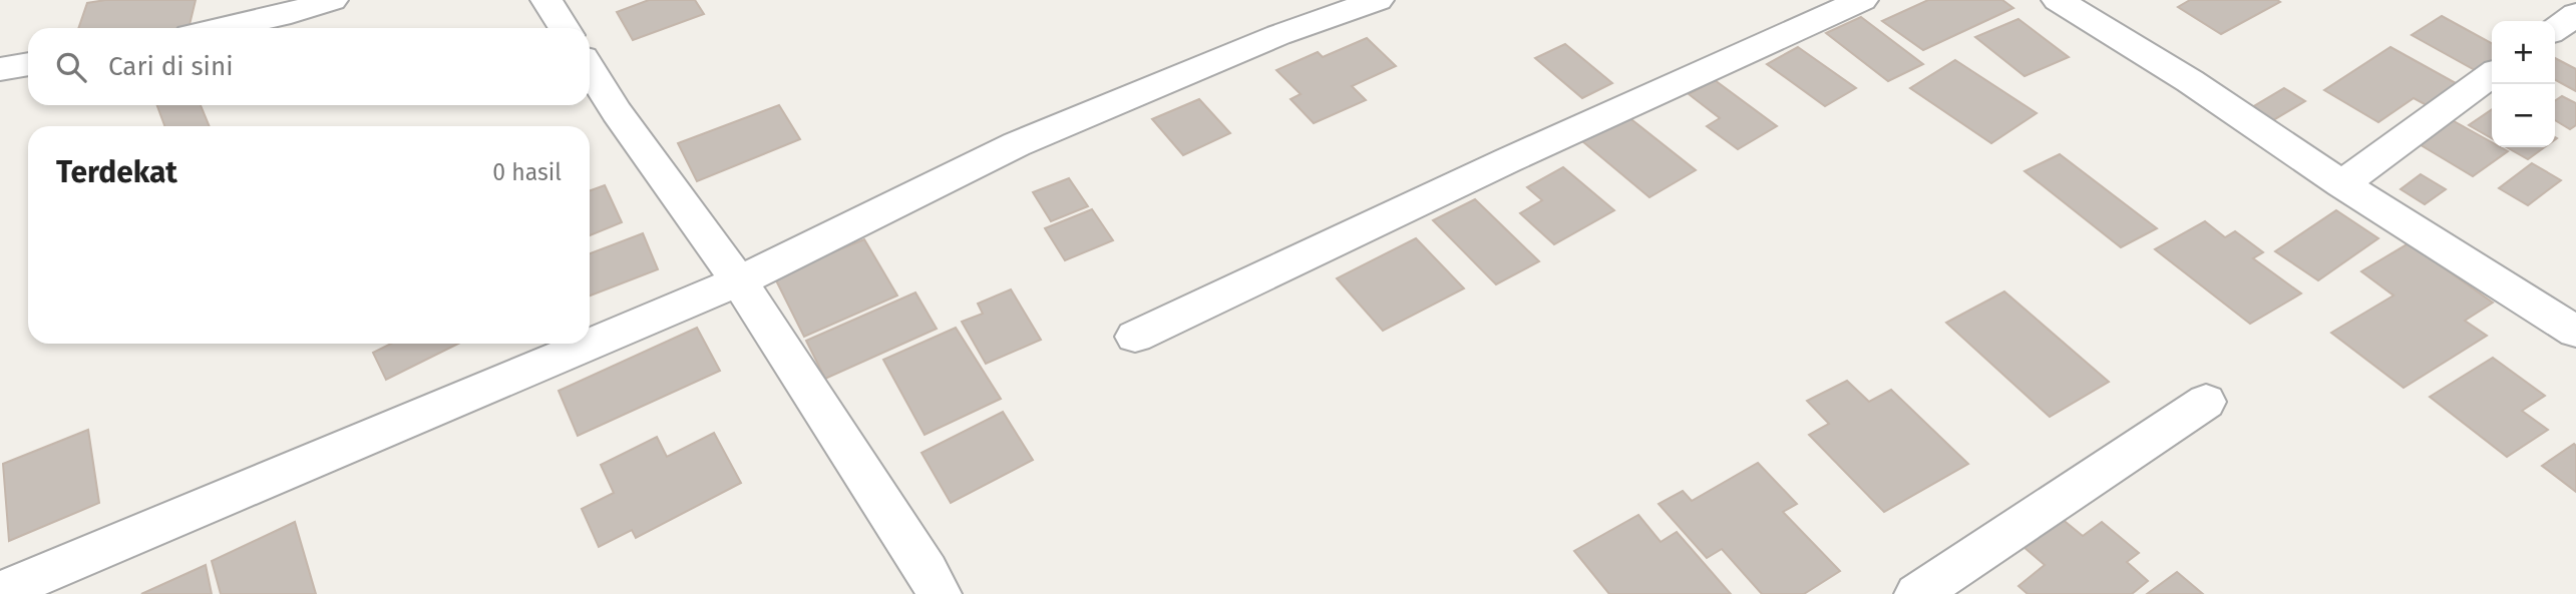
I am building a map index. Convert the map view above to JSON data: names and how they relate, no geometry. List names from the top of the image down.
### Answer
{
  "page": {
    "map_buttons": ["+", "−"],
    "search": "Cari di sini",
    "heading": ["Terdekat", "0 hasil"]
  }
}
